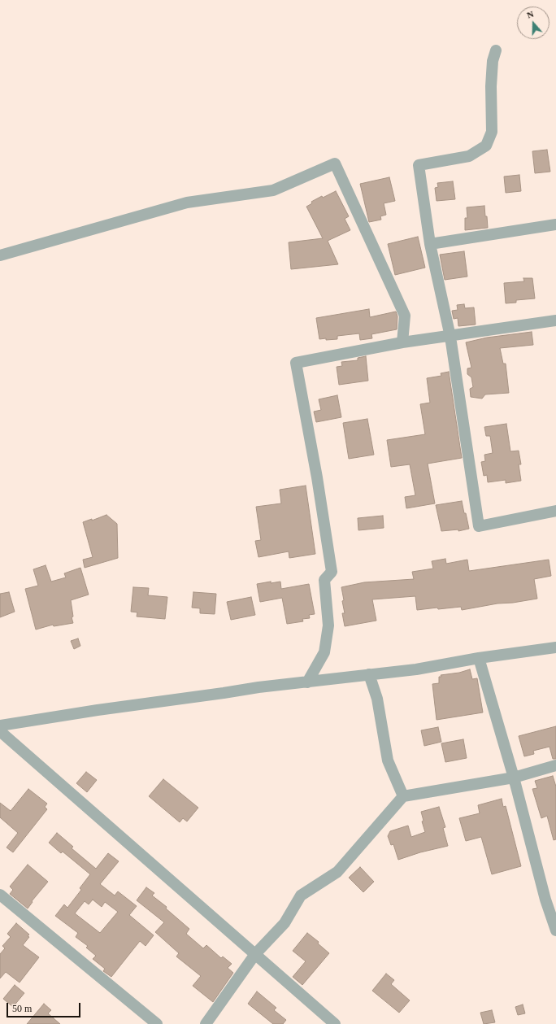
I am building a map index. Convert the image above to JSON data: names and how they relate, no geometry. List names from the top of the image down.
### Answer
{
  "scale_bar": "50 m",
  "north": "top"
}
